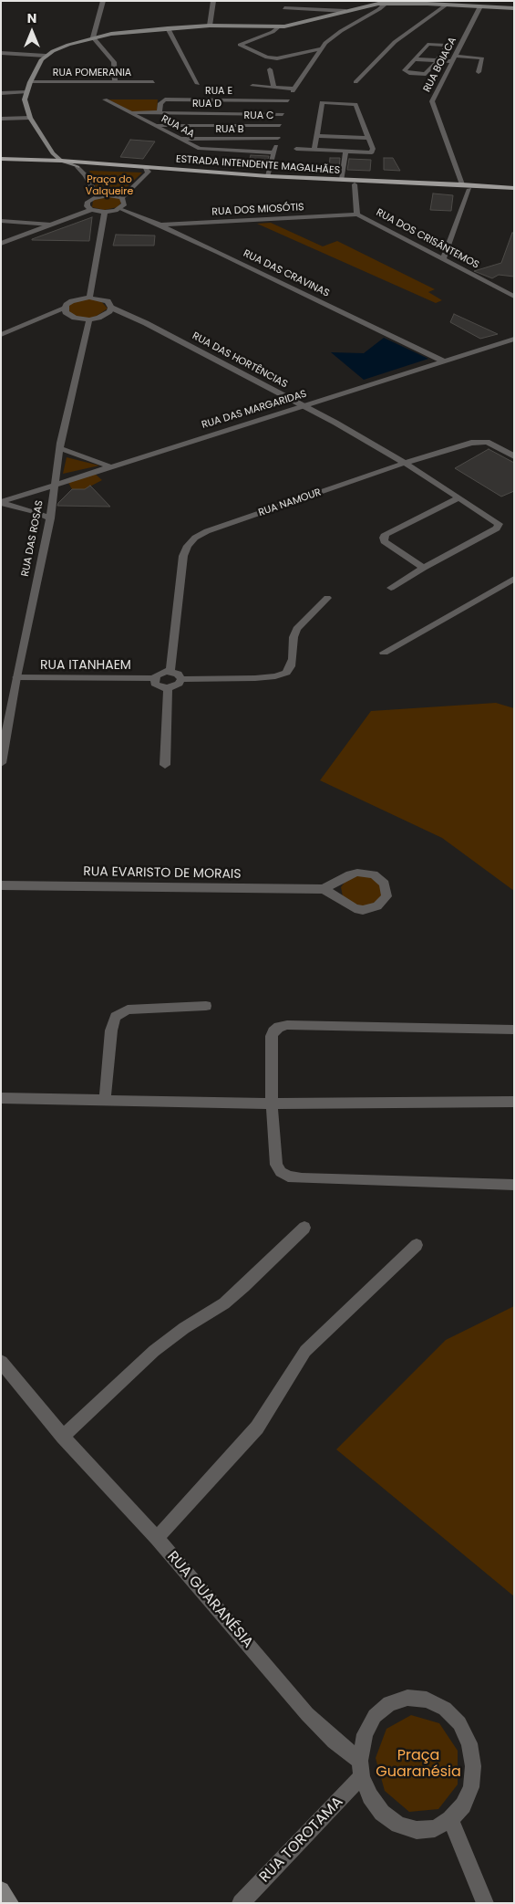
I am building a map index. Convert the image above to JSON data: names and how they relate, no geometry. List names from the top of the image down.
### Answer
{
  "streets": {
    "main road": ["ESTRADA INTENDENTE MAGALHÃES"],
    "street": [
      "RUA BOIACA",
      "RUA POMERANIA",
      "RUA E",
      "RUA D",
      "RUA C",
      "RUA AA",
      "RUA B",
      "RUA DOS MIOSÓTIS",
      "RUA DOS CRISÂNTEMOS",
      "RUA DAS CRAVINAS",
      "RUA DAS HORTÊNCIAS",
      "RUA DAS MARGARIDAS",
      "RUA NAMOUR",
      "RUA DAS ROSAS",
      "RUA ITANHAEM",
      "RUA EVARISTO DE MORAIS",
      "RUA GUARANÉSIA",
      "RUA TOROTAMA"
    ]
  },
  "crossings": [
    ["RUA BOIACA", "ESTRADA INTENDENTE MAGALHÃES"],
    ["RUA E", "RUA D"],
    ["RUA D", "RUA AA"],
    ["RUA C", "RUA AA"],
    ["RUA AA", "RUA B"],
    ["ESTRADA INTENDENTE MAGALHÃES", "RUA DOS CRISÂNTEMOS"],
    ["RUA DOS MIOSÓTIS", "RUA DOS CRISÂNTEMOS"],
    ["RUA DOS MIOSÓTIS", "RUA DAS CRAVINAS"],
    ["RUA DAS CRAVINAS", "RUA DAS MARGARIDAS"],
    ["RUA DAS HORTÊNCIAS", "RUA DAS MARGARIDAS"],
    ["RUA DAS HORTÊNCIAS", "RUA NAMOUR"],
    ["RUA DAS MARGARIDAS", "RUA DAS ROSAS"],
    ["RUA NAMOUR", "RUA ITANHAEM"],
    ["RUA DAS ROSAS", "RUA ITANHAEM"],
    ["RUA GUARANÉSIA", "RUA TOROTAMA"]
  ],
  "parks": ["Praça do Valqueire", "Praça Guaranésia"],
  "north": "top"
}
